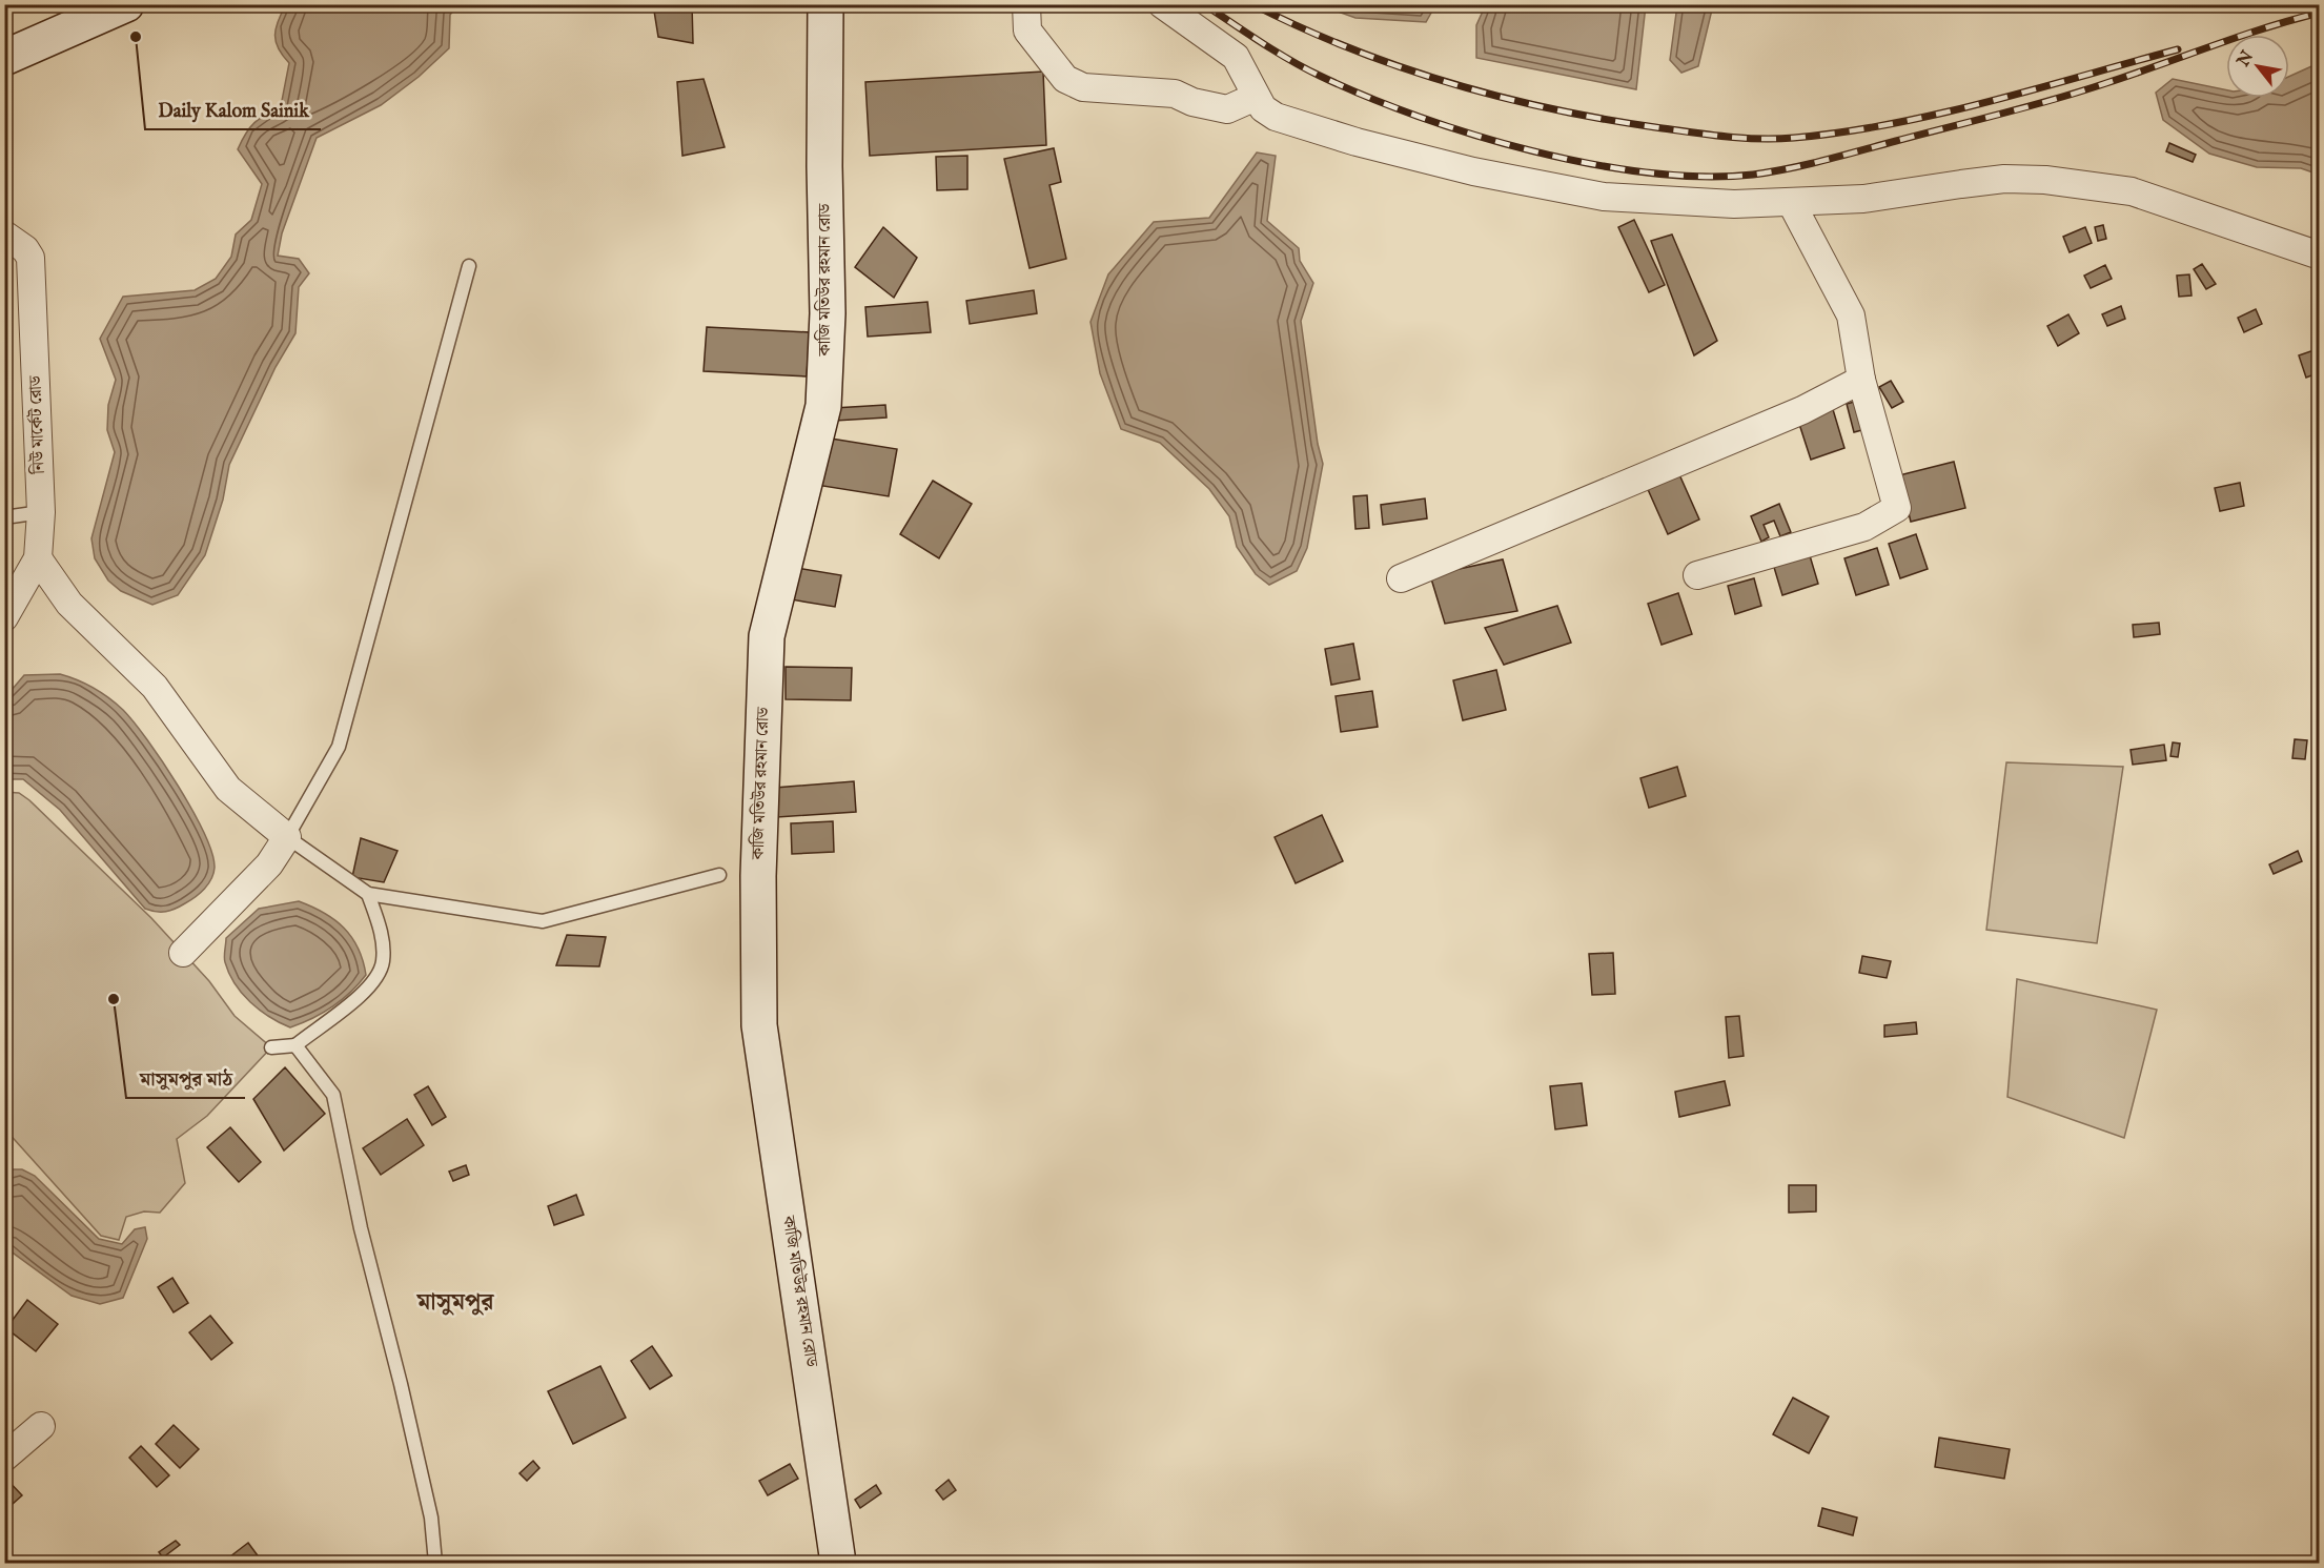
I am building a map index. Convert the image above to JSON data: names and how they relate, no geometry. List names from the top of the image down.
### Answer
{
  "streets": {
    "main road": ["কাজি মতিউর রহমান রোড"],
    "street": ["নিউ মার্কেট রোড"]
  },
  "districts": ["মাসুমপুর"],
  "places": ["Daily Kalom Sainik", "মাসুমপুর মাঠ"],
  "north": "top left"
}
